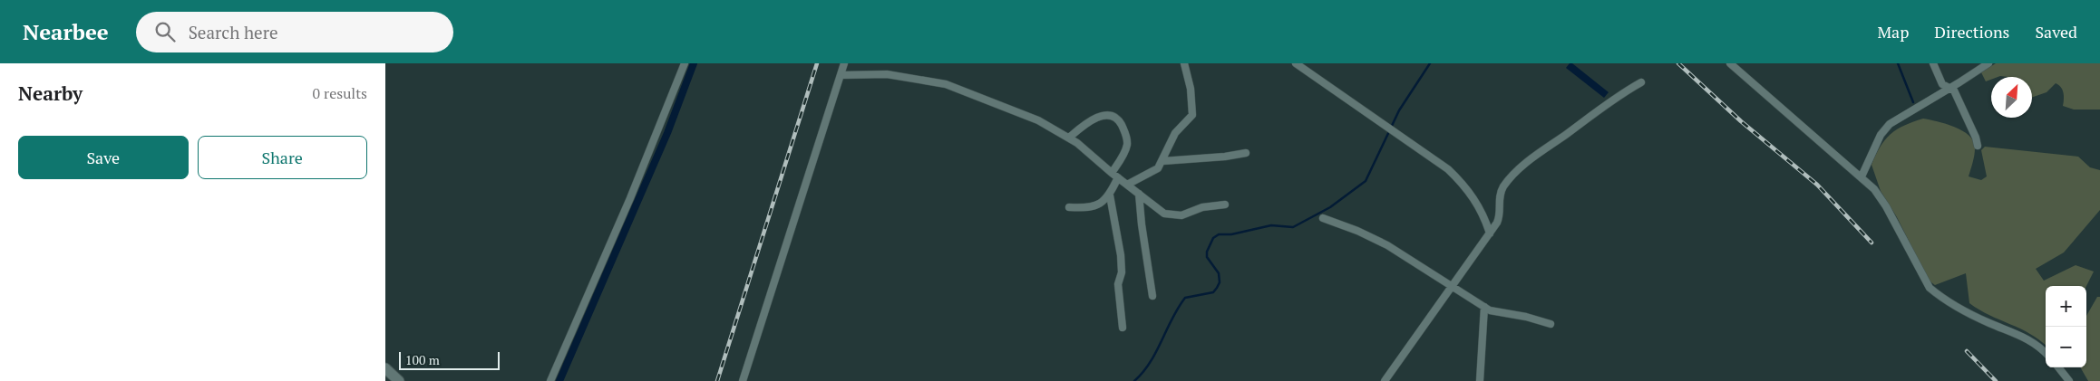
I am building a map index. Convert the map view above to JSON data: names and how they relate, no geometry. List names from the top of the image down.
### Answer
{
  "scale_bar": "100 m",
  "north": "top right",
  "page": {
    "header": "Nearbee",
    "search": "Search here",
    "nav": ["Map", "Directions", "Saved"],
    "heading": ["Nearby", "0 results"],
    "buttons": ["Save", "Share"],
    "map_buttons": ["+", "−"],
    "scale": "100 m"
  }
}
